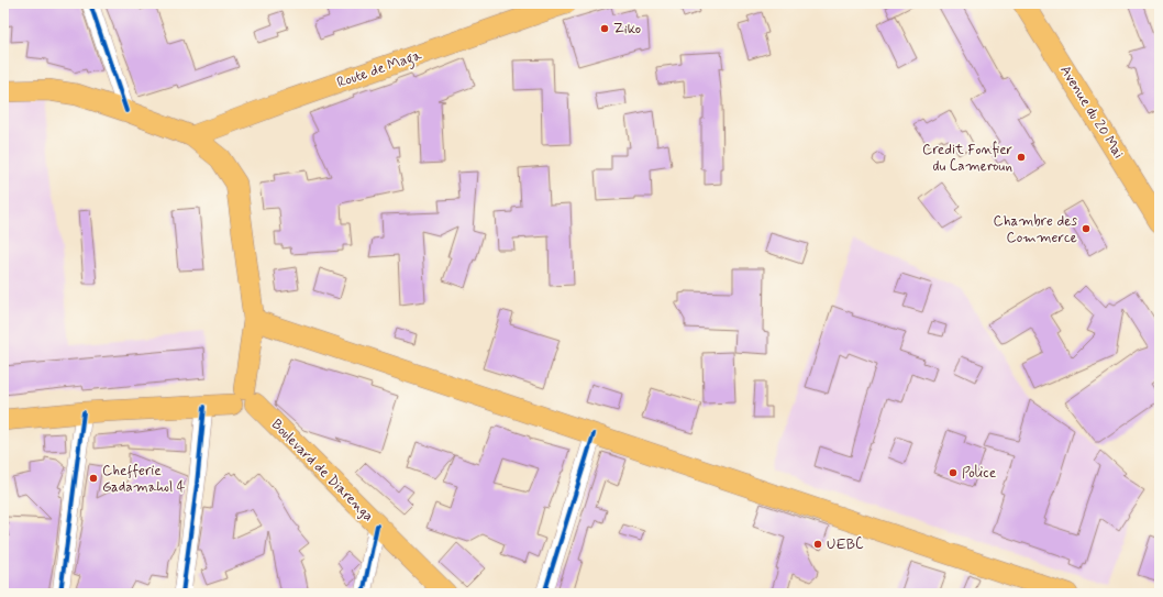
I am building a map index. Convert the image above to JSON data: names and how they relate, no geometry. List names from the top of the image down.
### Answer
{
  "streets": {
    "main road": ["Route de Maga", "Avenue du 20 Mai", "Boulevard de Diarenga"]
  },
  "places": [
    "Ziko",
    "Credit Fonfier du Cameroun",
    "Chambre des Commerce",
    "Police",
    "Chefferie Gadamahol 4",
    "UEBC"
  ]
}
